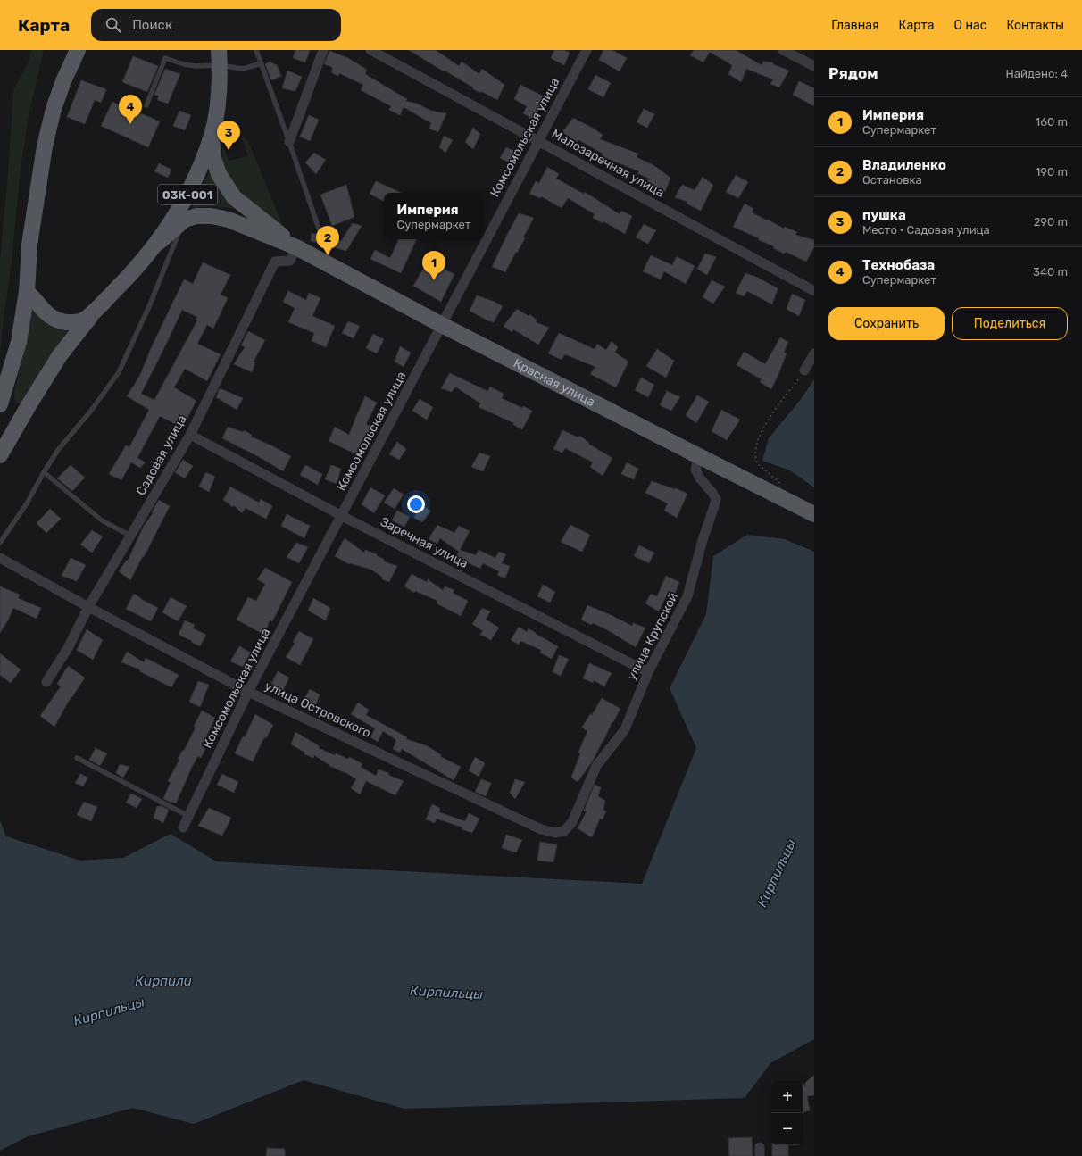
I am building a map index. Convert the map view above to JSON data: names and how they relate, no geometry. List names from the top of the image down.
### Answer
{
  "streets": {
    "main road": ["03К-001", "Красная улица"],
    "street": [
      "Комсомольская улица",
      "Малозаречная улица",
      "Садовая улица",
      "Заречная улица",
      "улица Крупской",
      "улица Островского"
    ]
  },
  "crossings": [
    ["Комсомольская улица", "Малозаречная улица"],
    ["Комсомольская улица", "Красная улица"],
    ["Комсомольская улица", "Заречная улица"],
    ["Комсомольская улица", "улица Островского"],
    ["Красная улица", "Садовая улица"],
    ["Красная улица", "улица Крупской"],
    ["Садовая улица", "Заречная улица"],
    ["Садовая улица", "улица Островского"],
    ["Заречная улица", "улица Крупской"],
    ["улица Крупской", "улица Островского"]
  ],
  "water": ["Кирпильцы", "Кирпили"],
  "page": {
    "header": "Карта",
    "search": "Поиск",
    "nav": [
      "Главная",
      "Карта",
      "О нас",
      "Контакты"
    ],
    "heading": ["Рядом", "Найдено: 4"],
    "pins": [
      "4",
      "3",
      "2",
      "1"
    ],
    "list": [
      {
        "mark": "1",
        "name": "Империя",
        "note": "Супермаркет",
        "value": "160 m"
      },
      {
        "mark": "2",
        "name": "Владиленко",
        "note": "Остановка",
        "value": "190 m"
      },
      {
        "mark": "3",
        "name": "пушка",
        "note": "Место · Садовая улица",
        "value": "290 m"
      },
      {
        "mark": "4",
        "name": "Технобаза",
        "note": "Супермаркет",
        "value": "340 m"
      }
    ],
    "popup": ["Империя", "Супермаркет"],
    "buttons": ["Сохранить", "Поделиться"],
    "map_buttons": ["+", "−"]
  }
}
